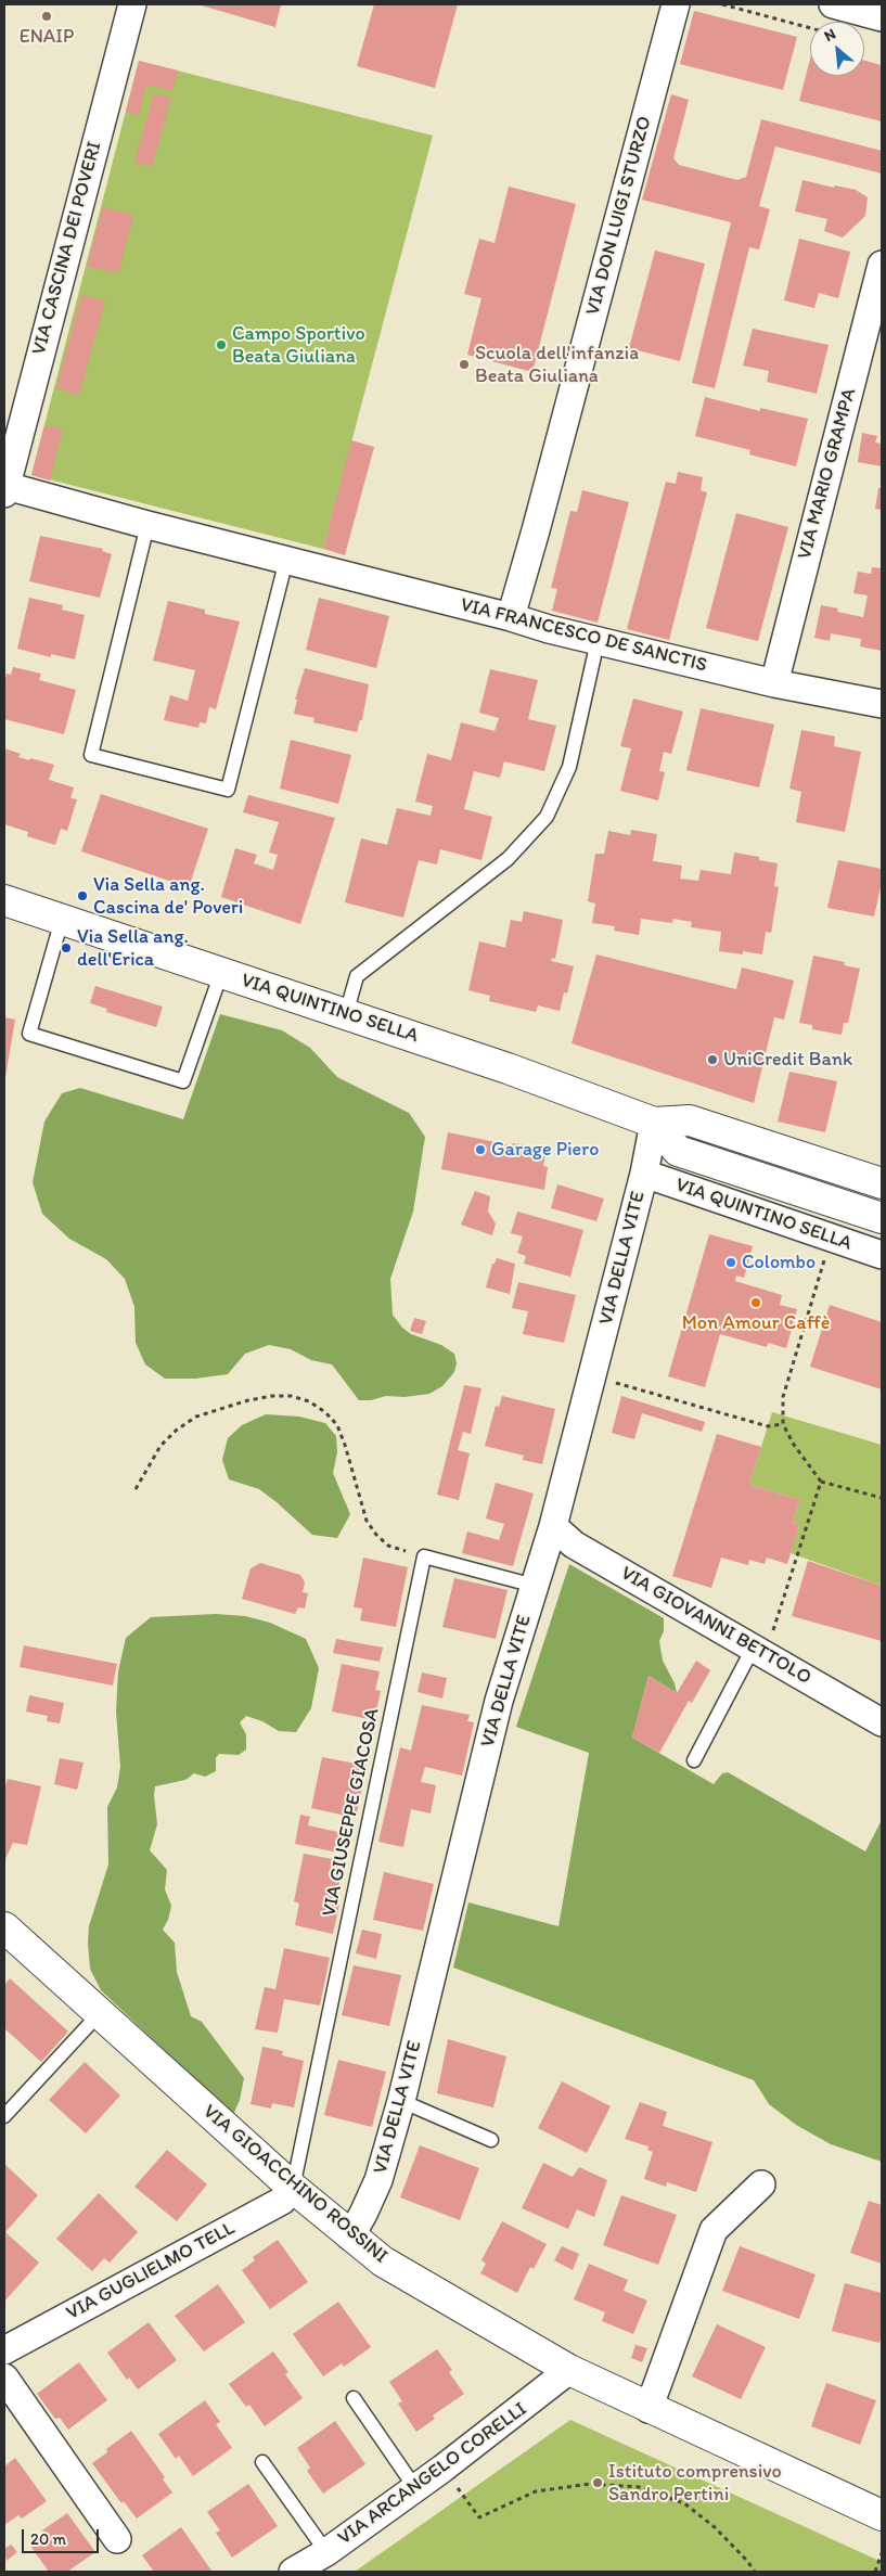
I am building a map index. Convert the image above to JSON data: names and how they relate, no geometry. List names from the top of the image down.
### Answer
{
  "streets": {
    "street": [
      "VIA DON LUIGI STURZO",
      "VIA CASCINA DEI POVERI",
      "VIA MARIO GRAMPA",
      "VIA FRANCESCO DE SANCTIS",
      "VIA QUINTINO SELLA",
      "VIA DELLA VITE",
      "VIA GIOVANNI BETTOLO",
      "VIA GIOACCHINO ROSSINI",
      "VIA GUGLIELMO TELL",
      "VIA ARCANGELO CORELLI"
    ],
    "lane": ["VIA GIUSEPPE GIACOSA"]
  },
  "crossings": [
    ["VIA DON LUIGI STURZO", "VIA FRANCESCO DE SANCTIS"],
    ["VIA CASCINA DEI POVERI", "VIA FRANCESCO DE SANCTIS"],
    ["VIA MARIO GRAMPA", "VIA FRANCESCO DE SANCTIS"],
    ["VIA QUINTINO SELLA", "VIA DELLA VITE"],
    ["VIA DELLA VITE", "VIA GIOVANNI BETTOLO"],
    ["VIA DELLA VITE", "VIA GIOACCHINO ROSSINI"],
    ["VIA GIUSEPPE GIACOSA", "VIA GIOACCHINO ROSSINI"],
    ["VIA GIUSEPPE GIACOSA", "VIA GUGLIELMO TELL"],
    ["VIA GIOACCHINO ROSSINI", "VIA GUGLIELMO TELL"],
    ["VIA GIOACCHINO ROSSINI", "VIA ARCANGELO CORELLI"]
  ],
  "places": [
    "ENAIP",
    "Campo Sportivo Beata Giuliana",
    "Scuola dell'infanzia Beata Giuliana",
    "Via Sella ang. Cascina de' Poveri",
    "Via Sella ang. dell'Erica",
    "UniCredit Bank",
    "Garage Piero",
    "Colombo",
    "Mon Amour Caffè",
    "Istituto comprensivo Sandro Pertini"
  ],
  "scale_bar": "20 m",
  "north": "top left"
}
